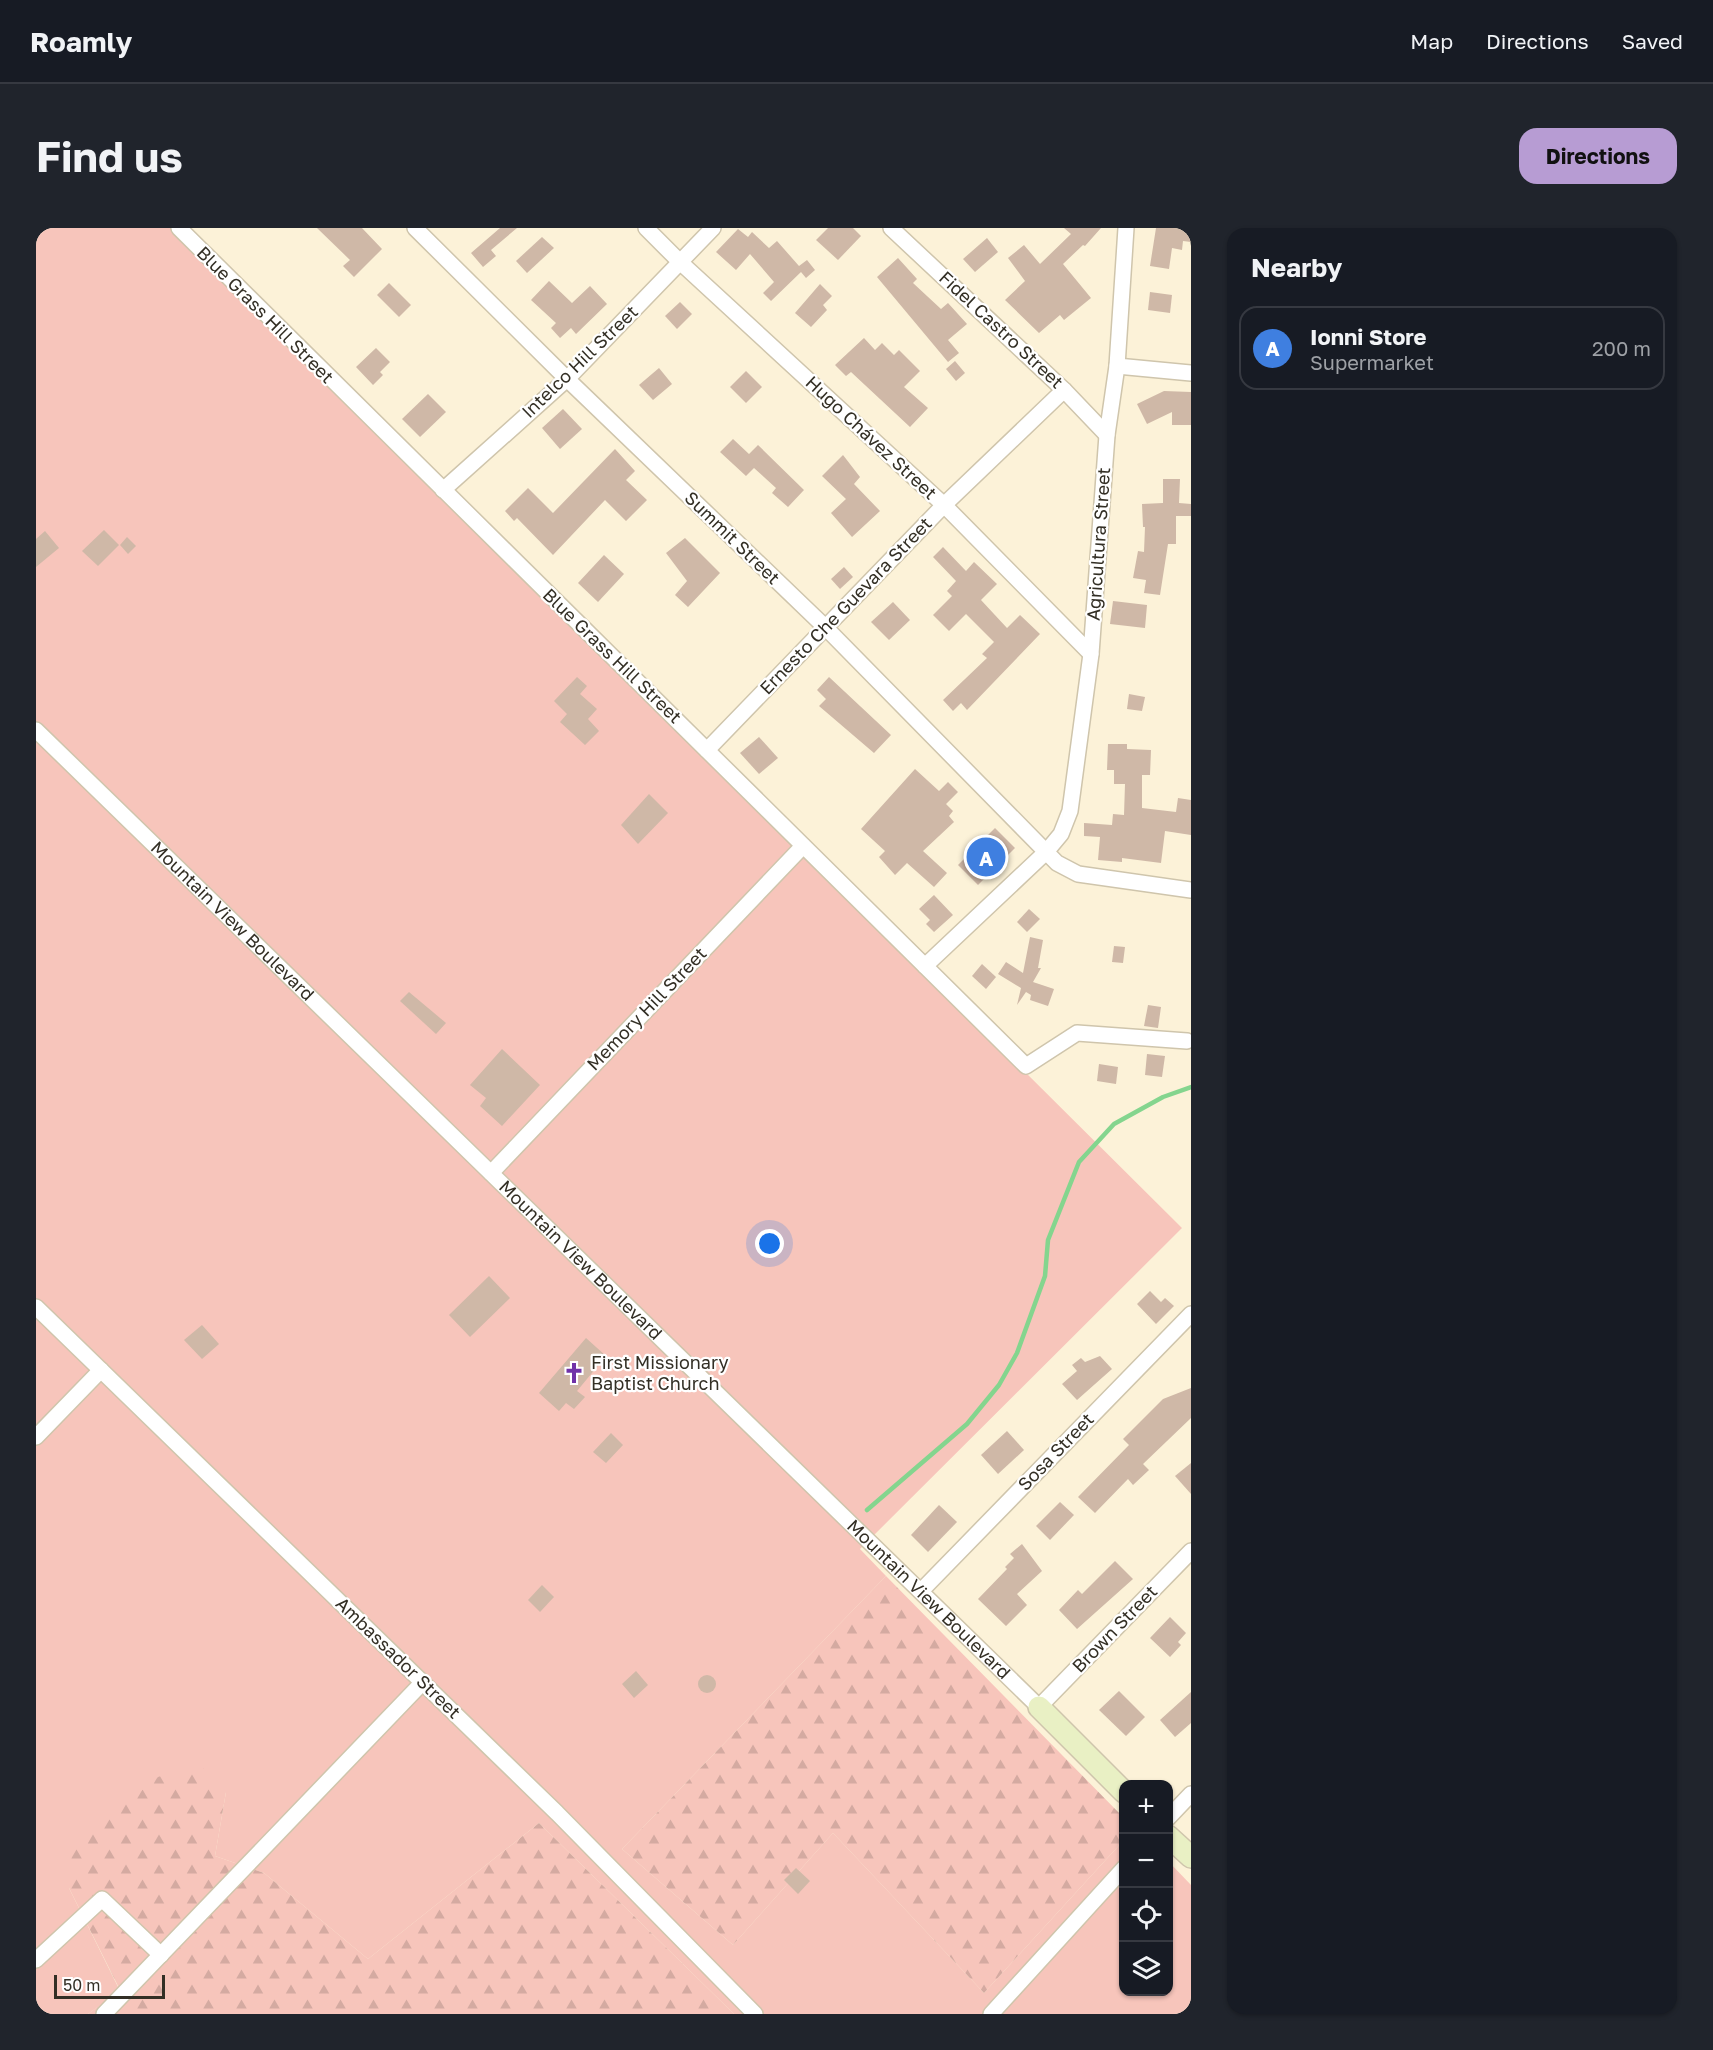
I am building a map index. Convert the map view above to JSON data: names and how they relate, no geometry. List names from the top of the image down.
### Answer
{
  "streets": {
    "street": [
      "Blue Grass Hill Street",
      "Fidel Castro Street",
      "Intelco Hill Street",
      "Hugo Chávez Street",
      "Summit Street",
      "Agricultura Street",
      "Ernesto Che Guevara Street",
      "Mountain View Boulevard",
      "Memory Hill Street",
      "Sosa Street",
      "Brown Street",
      "Ambassador Street"
    ]
  },
  "crossings": [
    ["Blue Grass Hill Street", "Intelco Hill Street"],
    ["Blue Grass Hill Street", "Ernesto Che Guevara Street"],
    ["Blue Grass Hill Street", "Memory Hill Street"],
    ["Fidel Castro Street", "Agricultura Street"],
    ["Fidel Castro Street", "Ernesto Che Guevara Street"],
    ["Intelco Hill Street", "Hugo Chávez Street"],
    ["Intelco Hill Street", "Summit Street"],
    ["Hugo Chávez Street", "Agricultura Street"],
    ["Hugo Chávez Street", "Ernesto Che Guevara Street"],
    ["Summit Street", "Agricultura Street"],
    ["Summit Street", "Ernesto Che Guevara Street"],
    ["Mountain View Boulevard", "Memory Hill Street"],
    ["Mountain View Boulevard", "Sosa Street"],
    ["Mountain View Boulevard", "Brown Street"]
  ],
  "places": {
    "church": ["First Missionary Baptist Church"]
  },
  "scale_bar": "50 m",
  "page": {
    "header": "Roamly",
    "nav": ["Map", "Directions", "Saved"],
    "buttons": "Directions",
    "title": "Find us",
    "heading": "Nearby",
    "list": [
      {
        "mark": "A",
        "name": "Ionni Store",
        "note": "Supermarket",
        "value": "200 m"
      }
    ],
    "pins": "A",
    "map_buttons": ["+", "−"],
    "scale": "50 m"
  }
}
